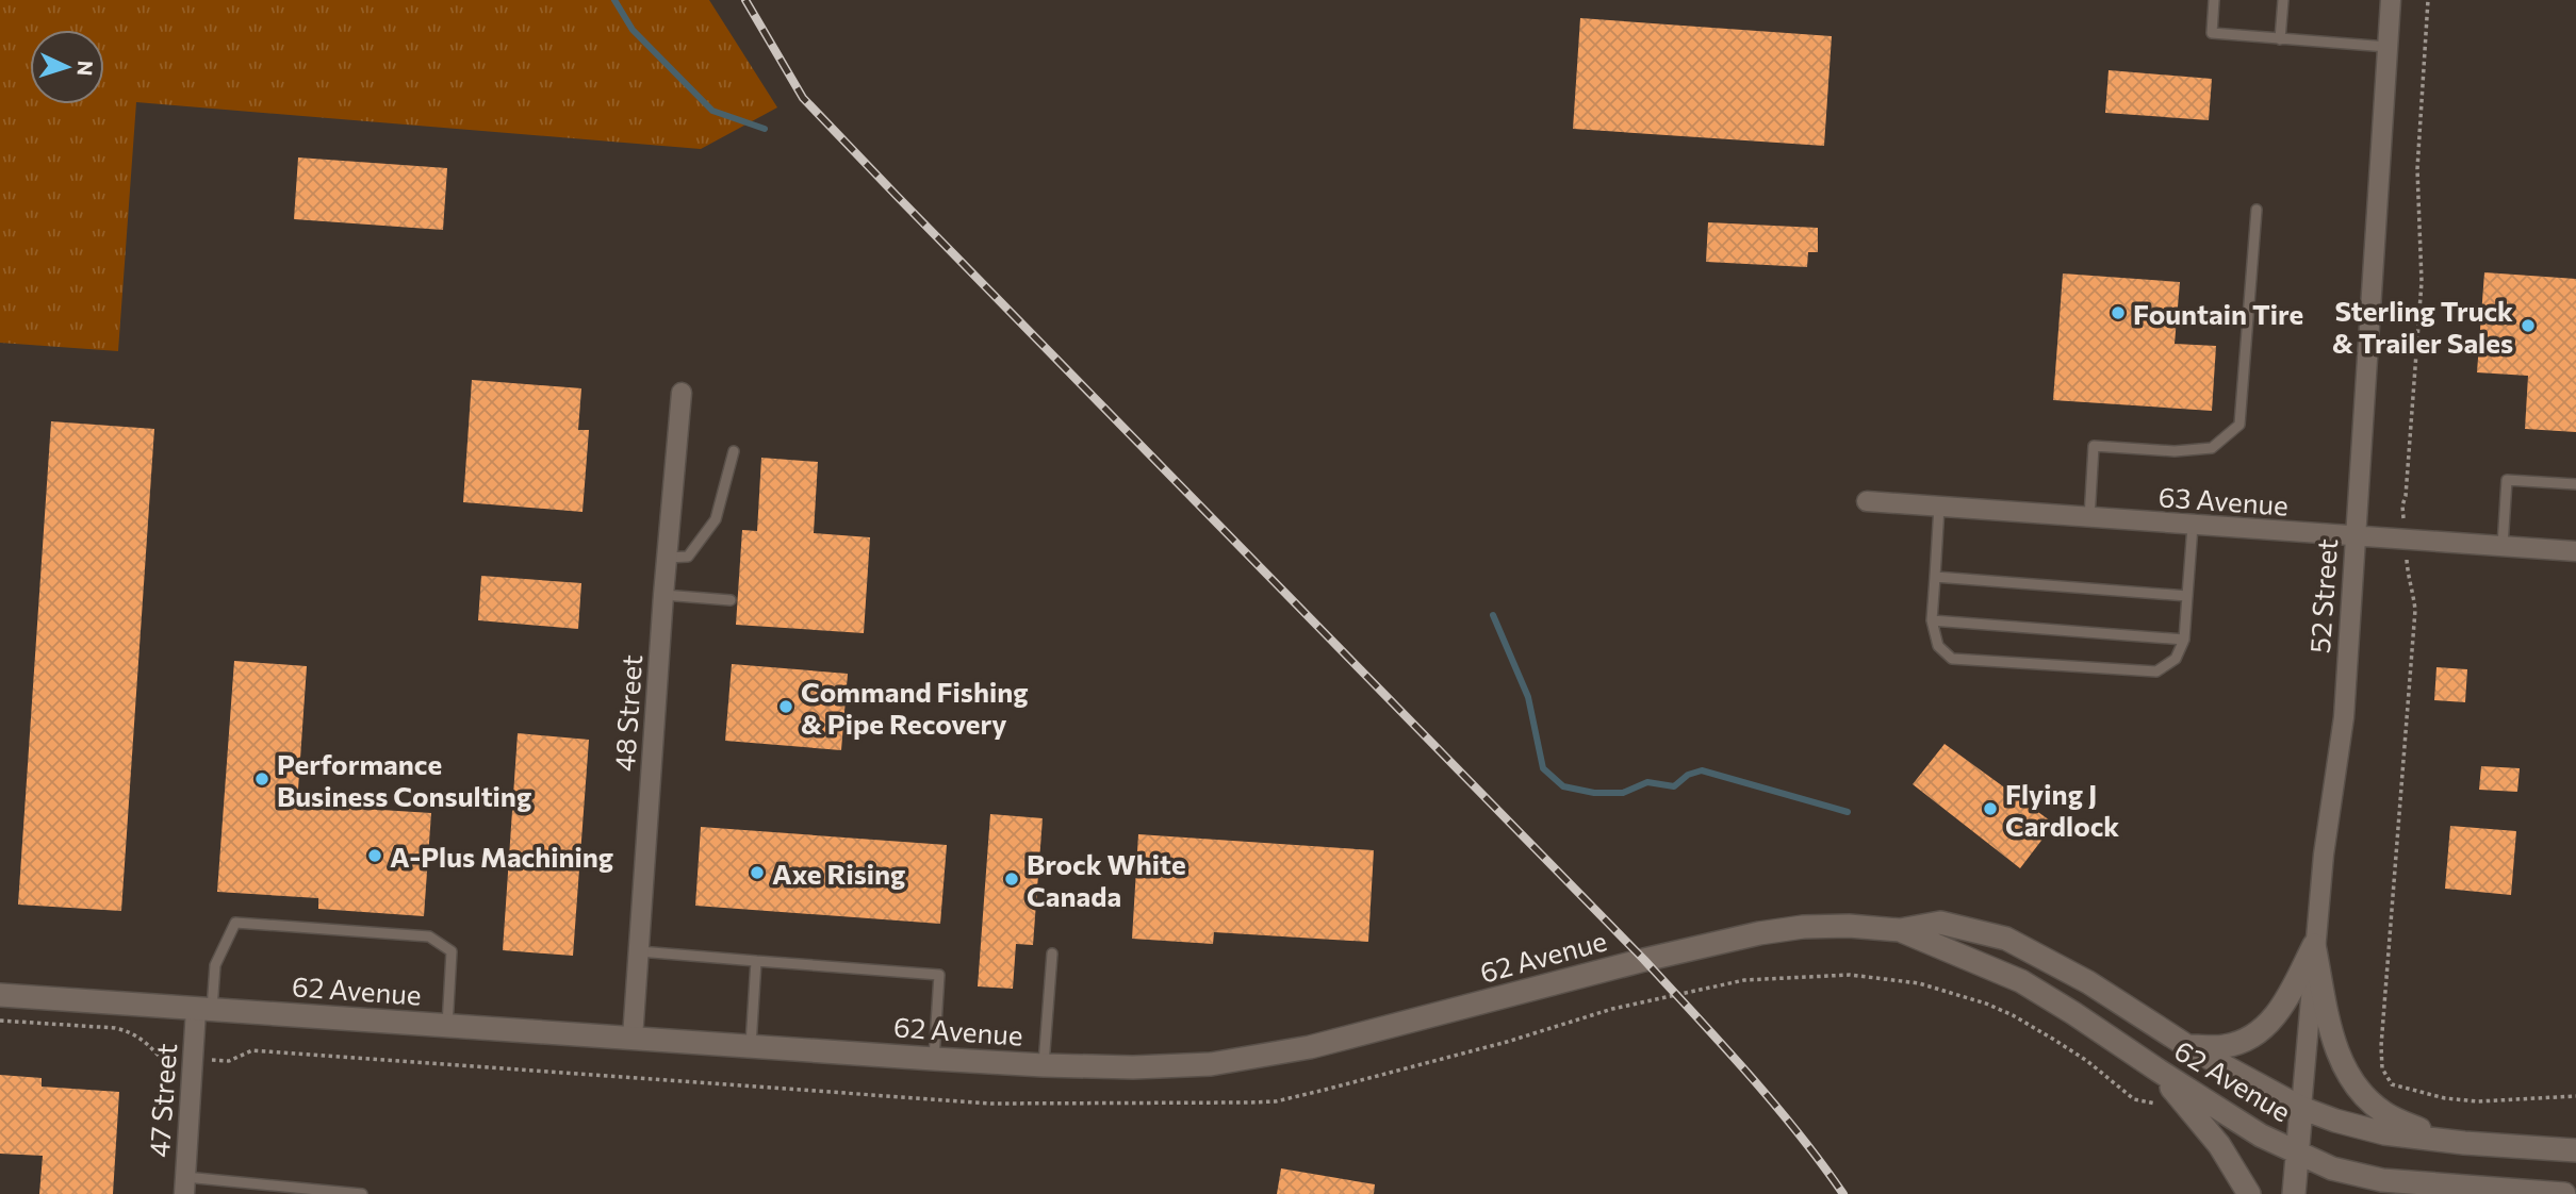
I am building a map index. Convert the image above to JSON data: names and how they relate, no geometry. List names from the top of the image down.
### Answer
{
  "streets": {
    "main road": ["52 Street", "62 Avenue"],
    "street": ["63 Avenue", "48 Street", "47 Street"]
  },
  "crossings": [
    ["63 Avenue", "52 Street"],
    ["52 Street", "62 Avenue"],
    ["48 Street", "62 Avenue"],
    ["62 Avenue", "47 Street"]
  ],
  "places": [
    "Fountain Tire",
    "Sterling Truck & Trailer Sales",
    "Command Fishing & Pipe Recovery",
    "Performance Business Consulting",
    "Flying J Cardlock",
    "A-Plus Machining",
    "Axe Rising",
    "Brock White Canada"
  ],
  "north": "right"
}
